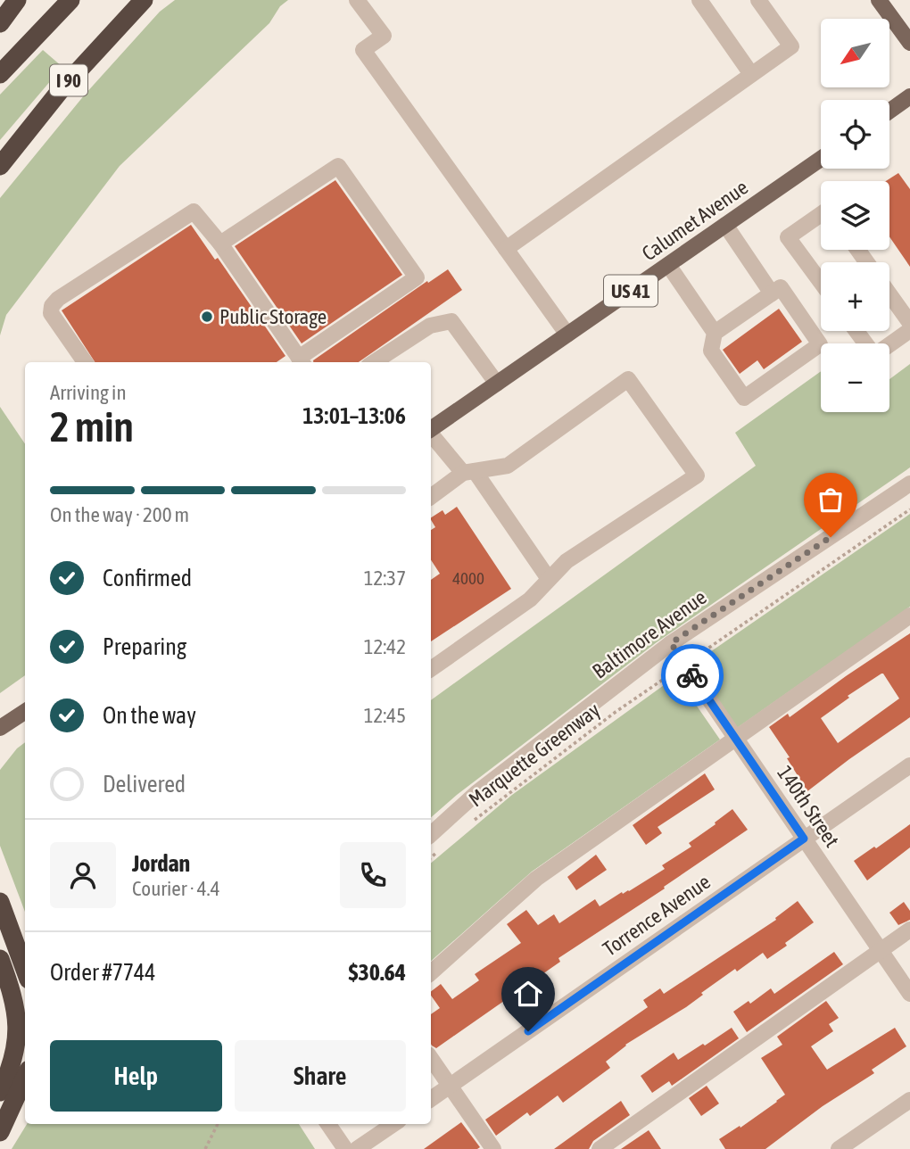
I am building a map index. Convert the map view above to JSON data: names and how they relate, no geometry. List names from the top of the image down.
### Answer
{
  "streets": {
    "highway": ["I 90"],
    "main road": ["Calumet Avenue", "US 41"],
    "street": ["Baltimore Avenue", "140th Street", "Torrence Avenue"],
    "path": ["Marquette Greenway"]
  },
  "crossings": [
    ["Baltimore Avenue", "140th Street"],
    ["140th Street", "Torrence Avenue"]
  ],
  "places": ["Public Storage"],
  "house_numbers": ["4000"],
  "north": "bottom left",
  "page": {
    "map_buttons": ["+", "−"],
    "heading": ["2 min", "Arriving in", "13:01–13:06"],
    "panel": [
      "Jordan",
      "Courier · 4.4",
      "Order #7744",
      "$30.64"
    ],
    "bar": "On the way · 200 m",
    "list": [
      ["Confirmed", "12:37"],
      ["Preparing", "12:42"],
      ["On the way", "12:45"],
      "Delivered"
    ],
    "buttons": ["Help", "Share"]
  }
}
